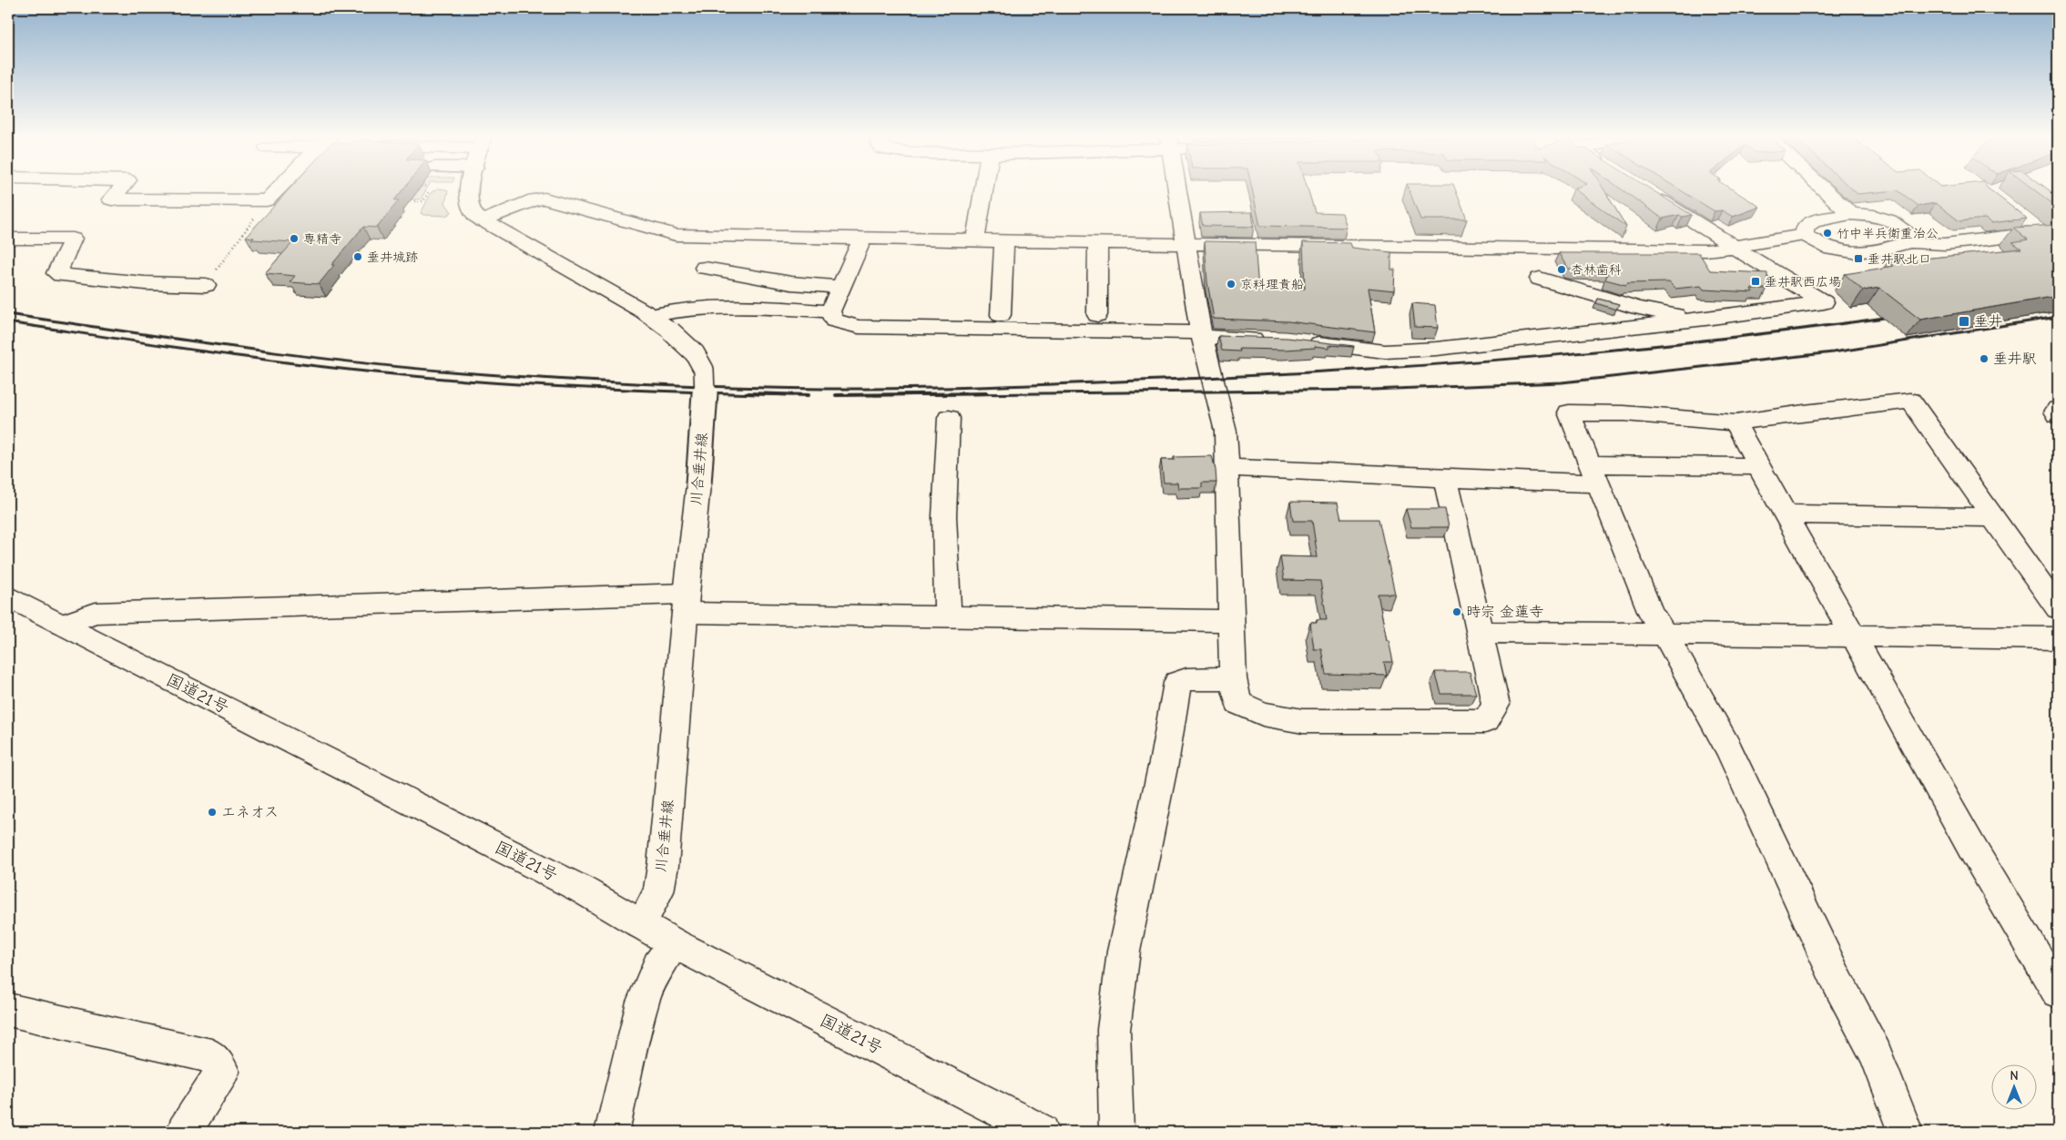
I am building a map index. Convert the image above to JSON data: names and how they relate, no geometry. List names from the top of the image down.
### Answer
{
  "streets": {
    "main road": ["川合垂井線", "国道21号"]
  },
  "crossings": [
    ["川合垂井線", "国道21号"]
  ],
  "places": {
    "other": [
      "竹中半兵衛重治公",
      "専精寺",
      "垂井城跡",
      "杏林歯科",
      "京料理貴船",
      "垂井駅",
      "時宗 金蓮寺",
      "エネオス"
    ],
    "transit": ["垂井駅北口", "垂井駅西広場", "垂井"]
  },
  "north": "top"
}
